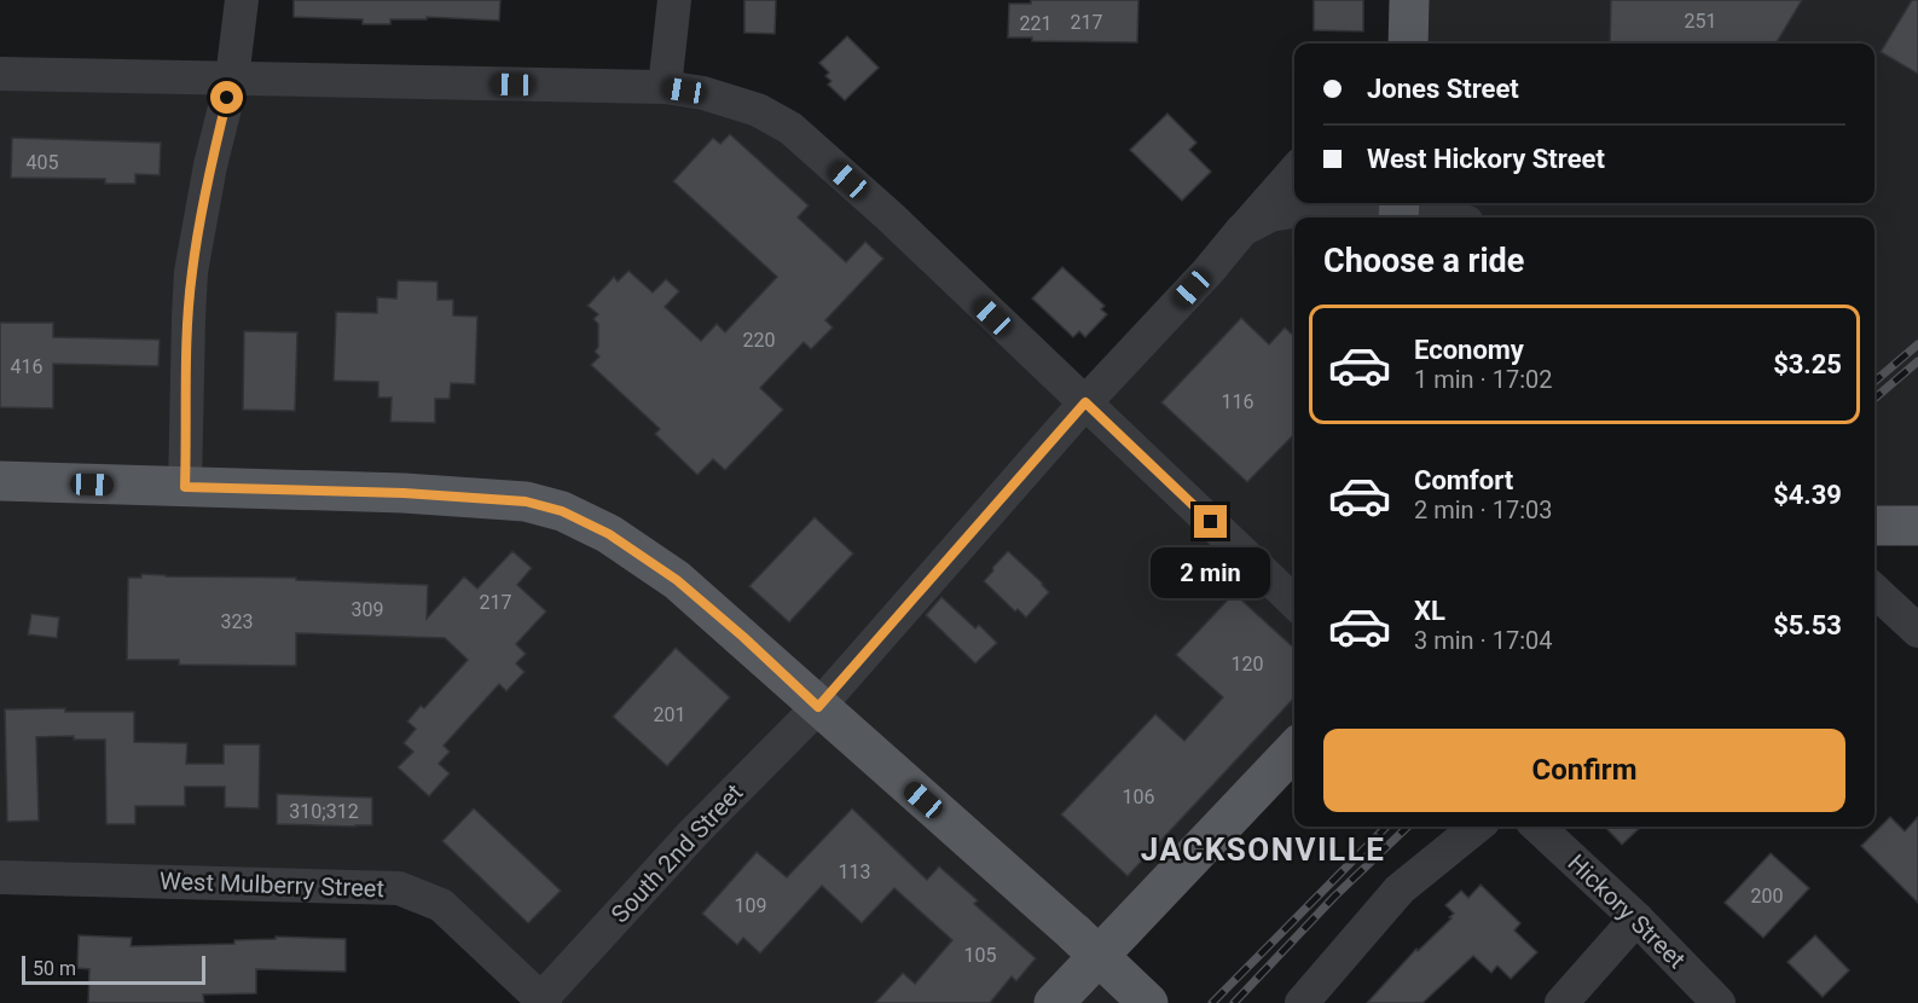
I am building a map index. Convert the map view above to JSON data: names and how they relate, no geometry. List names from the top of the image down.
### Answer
{
  "streets": {
    "street": ["South 2nd Street", "West Mulberry Street", "Hickory Street"]
  },
  "crossings": [
    ["South 2nd Street", "West Mulberry Street"]
  ],
  "districts": ["JACKSONVILLE"],
  "house_numbers": [
    "251",
    "217",
    "221",
    "405",
    "220",
    "416",
    "116",
    "217",
    "309",
    "323",
    "120",
    "201",
    "106",
    "310;312",
    "113",
    "200",
    "109",
    "105"
  ],
  "scale_bar": "50 m",
  "page": {
    "banner": ["Jones Street", "West Hickory Street"],
    "heading": "Choose a ride",
    "list": [
      {
        "name": "Economy",
        "note": "1 min · 17:02",
        "value": "$3.25"
      },
      {
        "name": "Comfort",
        "note": "2 min · 17:03",
        "value": "$4.39"
      },
      {
        "name": "XL",
        "note": "3 min · 17:04",
        "value": "$5.53"
      }
    ],
    "bubble": "2 min",
    "buttons": "Confirm",
    "scale": "50 m"
  }
}
